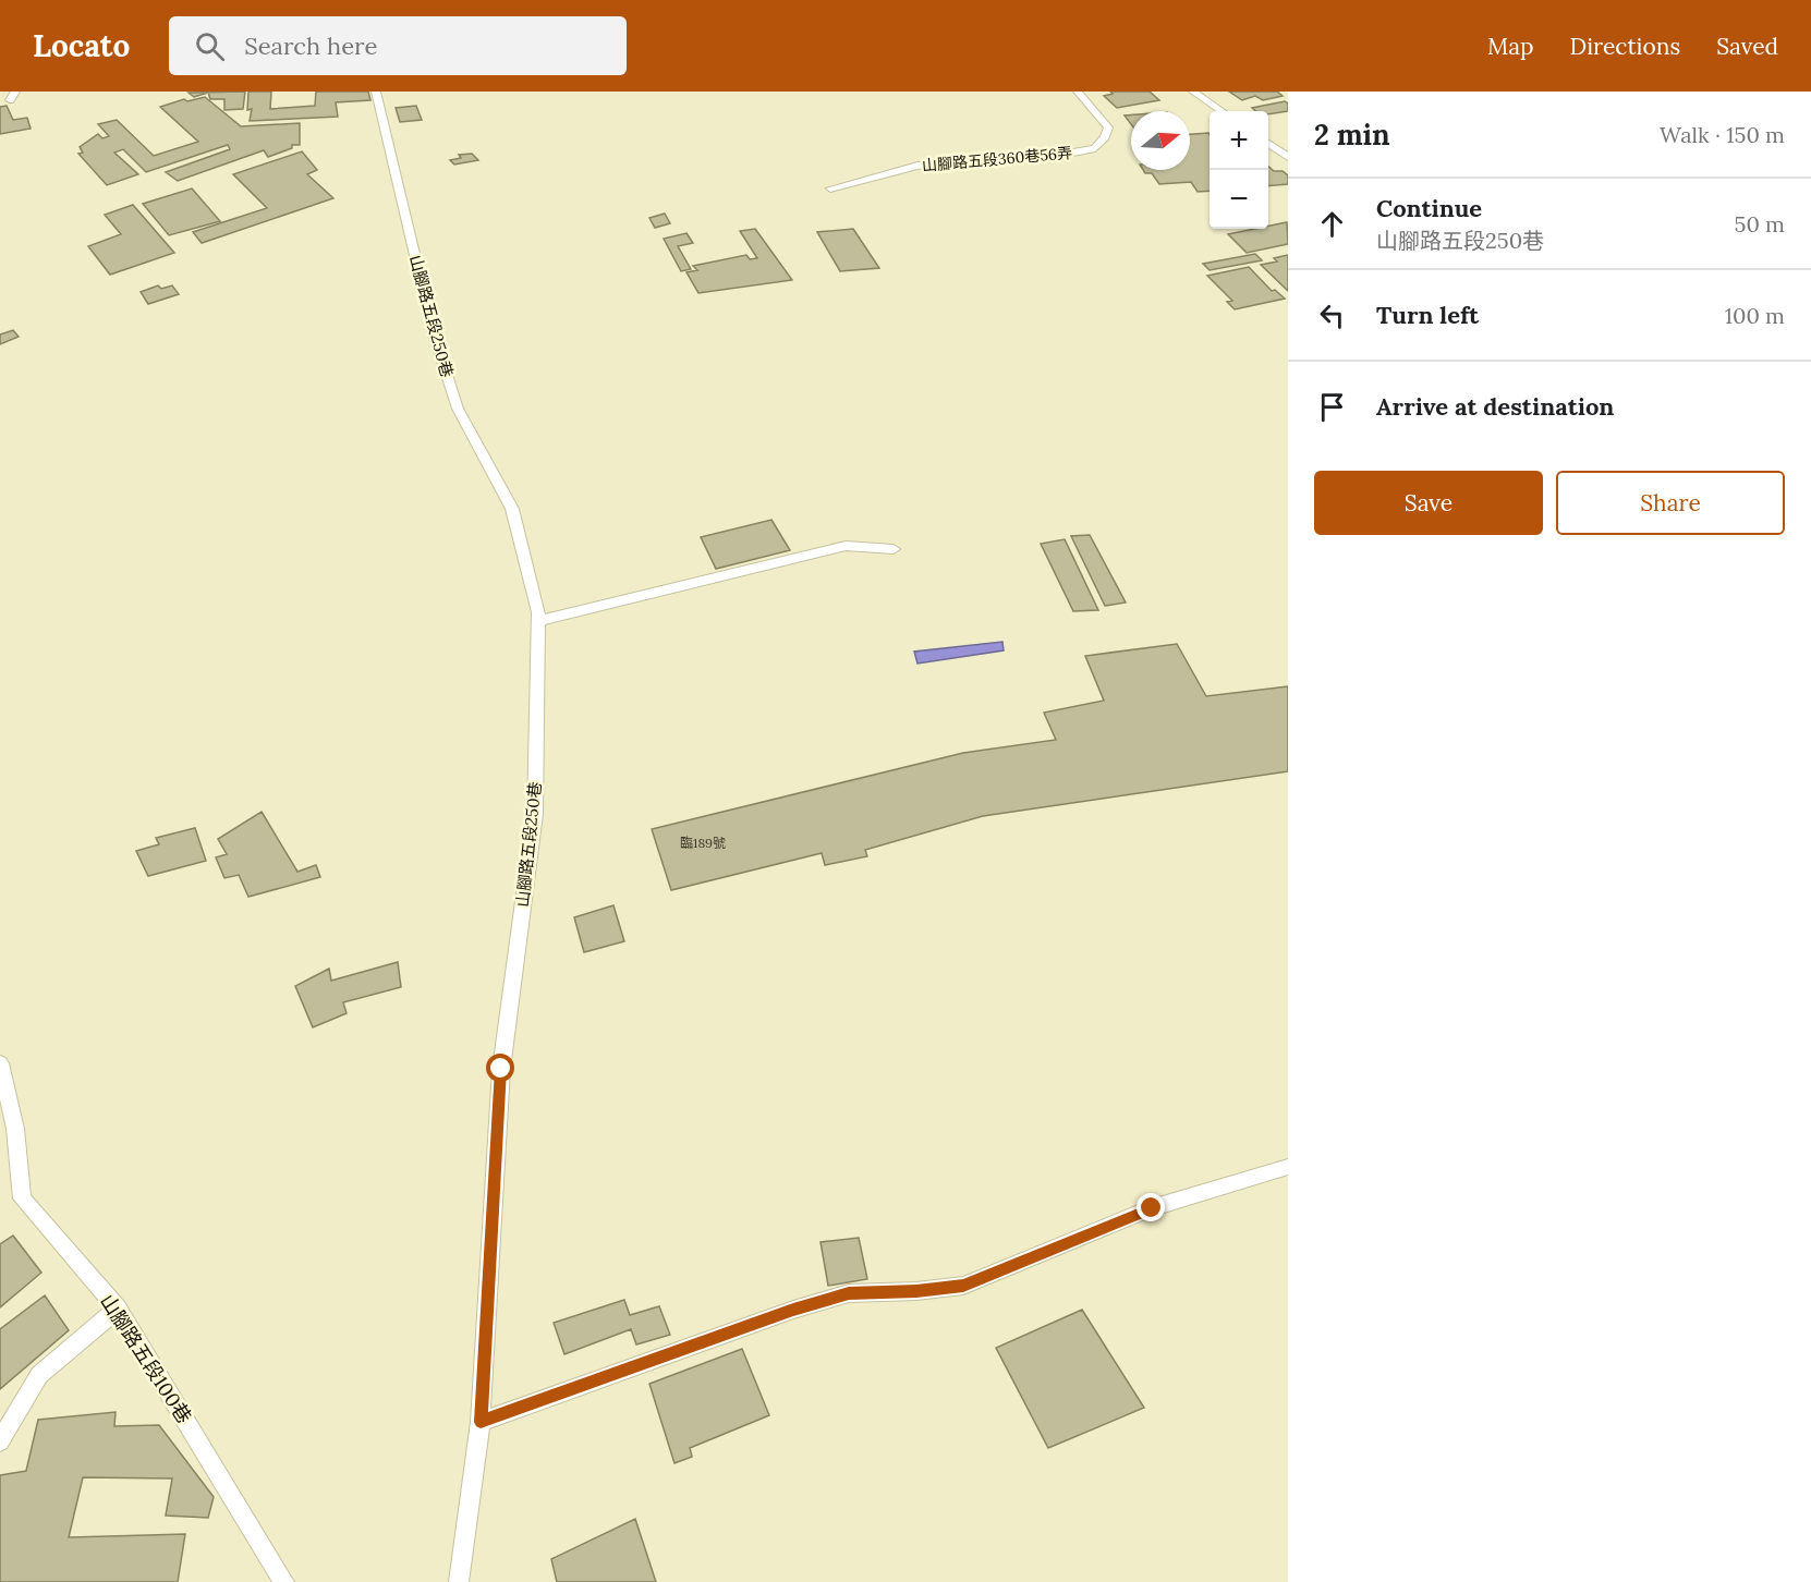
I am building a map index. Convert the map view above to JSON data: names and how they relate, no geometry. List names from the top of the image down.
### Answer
{
  "streets": {
    "lane": ["山腳路五段360巷56弄", "山腳路五段250巷", "山腳路五段100巷"]
  },
  "house_numbers": ["臨189號"],
  "north": "right",
  "page": {
    "header": "Locato",
    "search": "Search here",
    "nav": ["Map", "Directions", "Saved"],
    "heading": ["2 min", "Walk · 150 m"],
    "map_buttons": ["+", "−"],
    "list": [
      ["Continue", "山腳路五段250巷", "50 m"],
      ["Turn left", "100 m"],
      "Arrive at destination"
    ],
    "buttons": ["Save", "Share"]
  }
}
